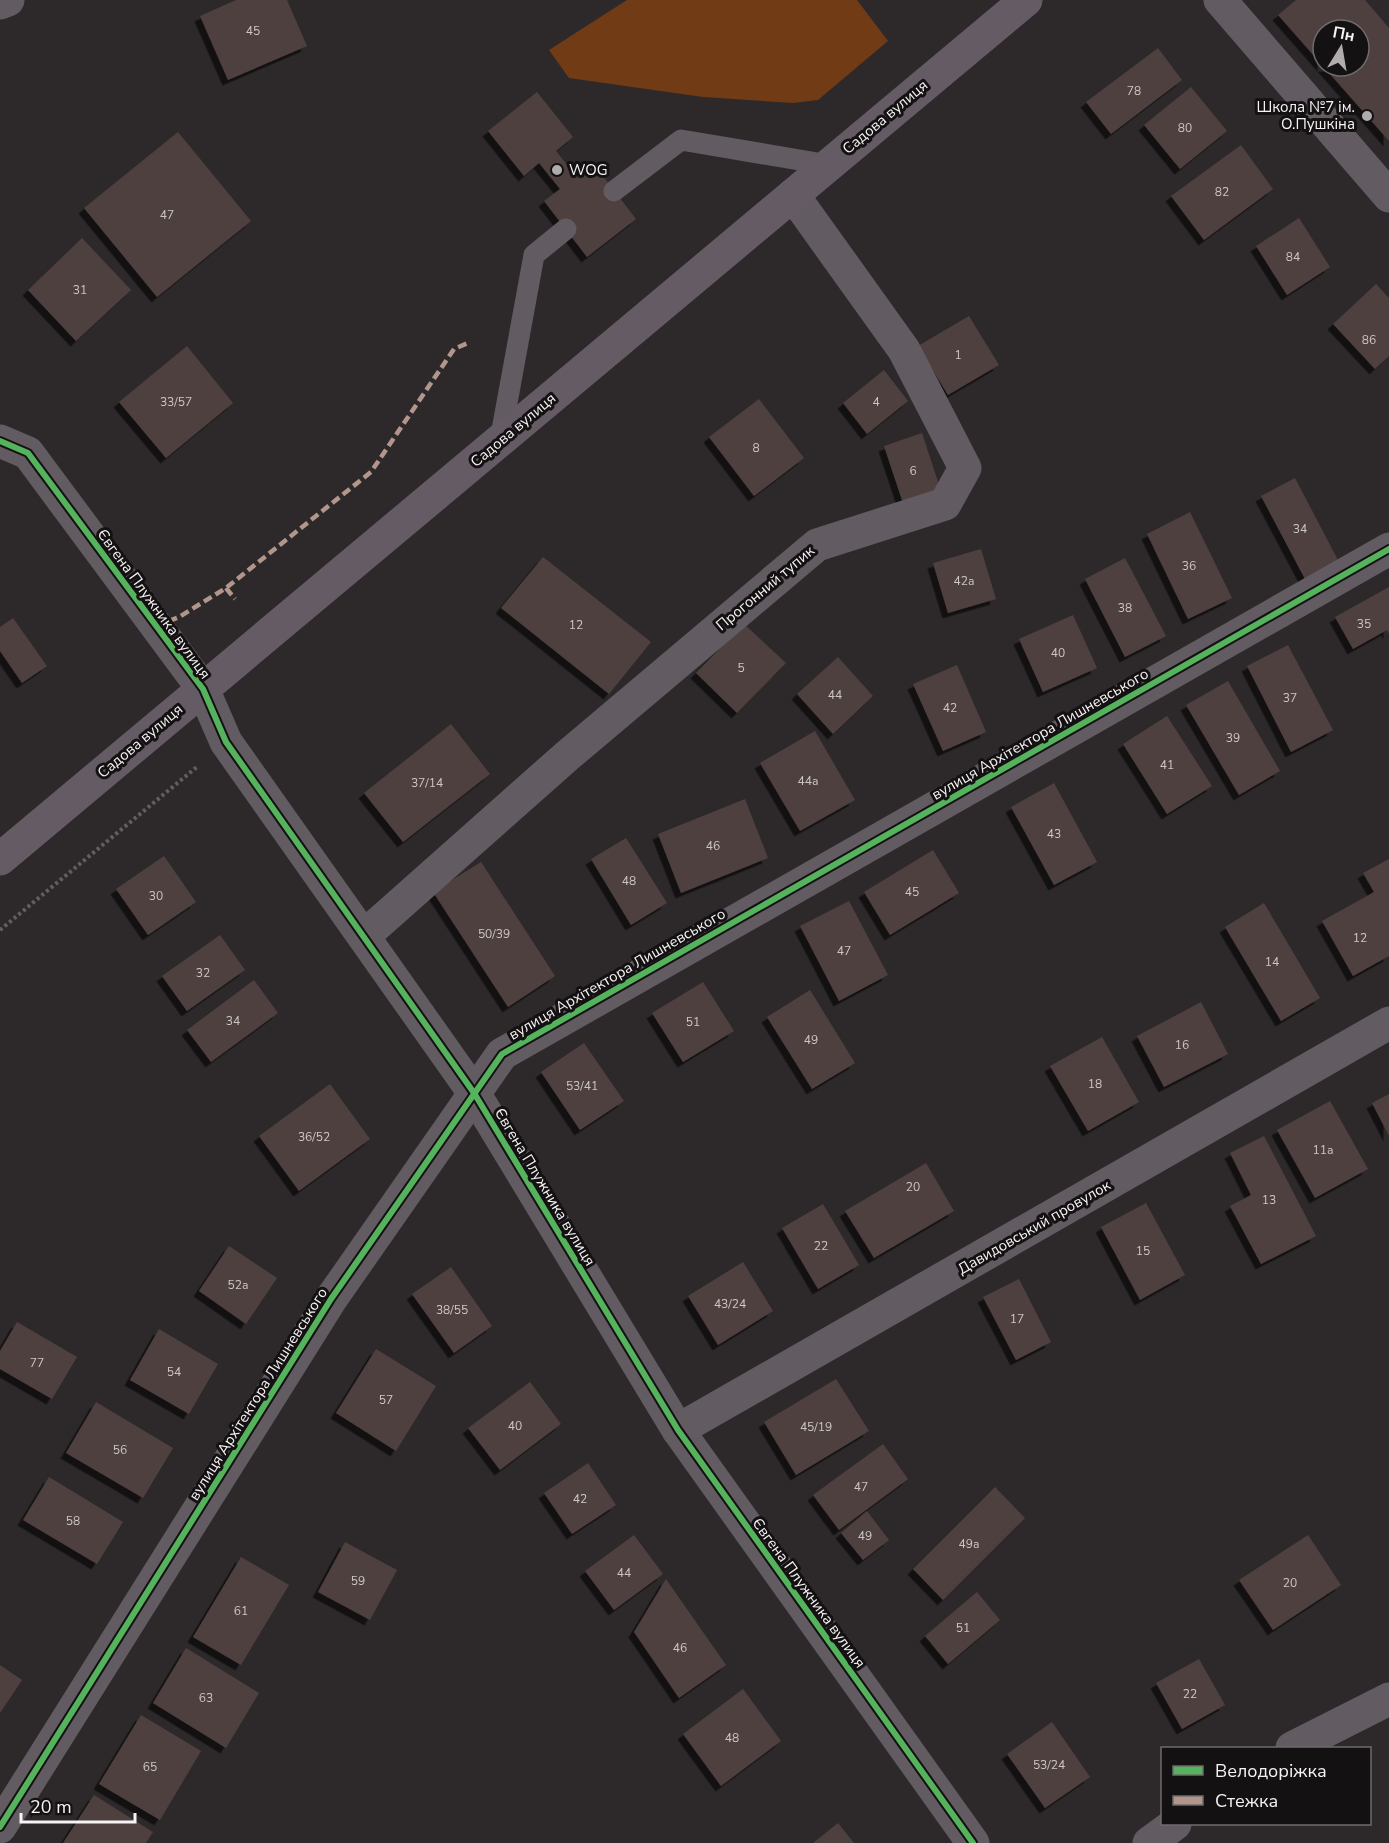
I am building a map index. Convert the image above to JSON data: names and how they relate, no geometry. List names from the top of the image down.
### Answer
{
  "streets": {
    "main road": ["Садова вулиця"],
    "street": [
      "Прогонний тупик",
      "Євгена Плужника вулиця",
      "вулиця Архітектора Лишневського",
      "Давидовський провулок"
    ]
  },
  "crossings": [
    ["Садова вулиця", "Прогонний тупик"],
    ["Садова вулиця", "Євгена Плужника вулиця"],
    ["Прогонний тупик", "Євгена Плужника вулиця"],
    ["Євгена Плужника вулиця", "вулиця Архітектора Лишневського"],
    ["Євгена Плужника вулиця", "Давидовський провулок"]
  ],
  "places": ["Школа №7 ім. О.Пушкіна", "WOG"],
  "house_numbers": [
    "45",
    "78",
    "80",
    "82",
    "47",
    "84",
    "31",
    "86",
    "1",
    "33/57",
    "4",
    "8",
    "6",
    "34",
    "36",
    "42а",
    "38",
    "35",
    "12",
    "40",
    "5",
    "44",
    "37",
    "42",
    "39",
    "41",
    "44а",
    "37/14",
    "43",
    "46",
    "48",
    "45",
    "30",
    "50/39",
    "12",
    "47",
    "14",
    "32",
    "34",
    "51",
    "49",
    "16",
    "18",
    "53/41",
    "36/52",
    "11а",
    "20",
    "13",
    "22",
    "15",
    "52а",
    "43/24",
    "38/55",
    "17",
    "77",
    "54",
    "57",
    "40",
    "45/19",
    "56",
    "47",
    "42",
    "58",
    "49",
    "49а",
    "44",
    "59",
    "20",
    "61",
    "51",
    "46",
    "22",
    "63",
    "48",
    "53/24",
    "65"
  ],
  "legend": ["Велодоріжка", "Стежка"],
  "scale_bar": "20 m",
  "north": "top"
}
